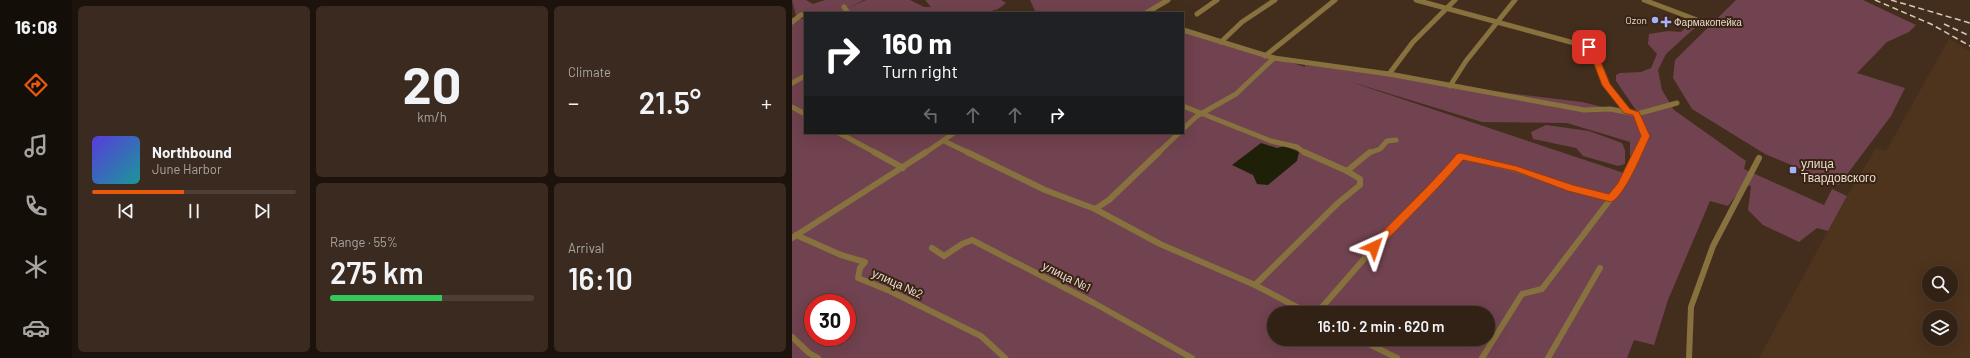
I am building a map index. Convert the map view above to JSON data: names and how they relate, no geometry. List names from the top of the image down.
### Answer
{
  "streets": {
    "street": ["улица №1", "улица №2"]
  },
  "places": {
    "other": ["Ozon"],
    "health": ["Фармакопейка"],
    "transit": ["улица Твардовского"]
  },
  "page": {
    "tabs": "16:08",
    "tile": [
      ["20", "km/h"],
      "Climate",
      ["Range · 55%", "275 km"],
      ["Arrival", "16:10"]
    ],
    "turn": ["160 m", "Turn right"],
    "heat": ["−", "21.5°", "+"],
    "song": ["Northbound", "June Harbor"],
    "limit": "30",
    "trip": "16:10 · 2 min · 620 m"
  }
}
